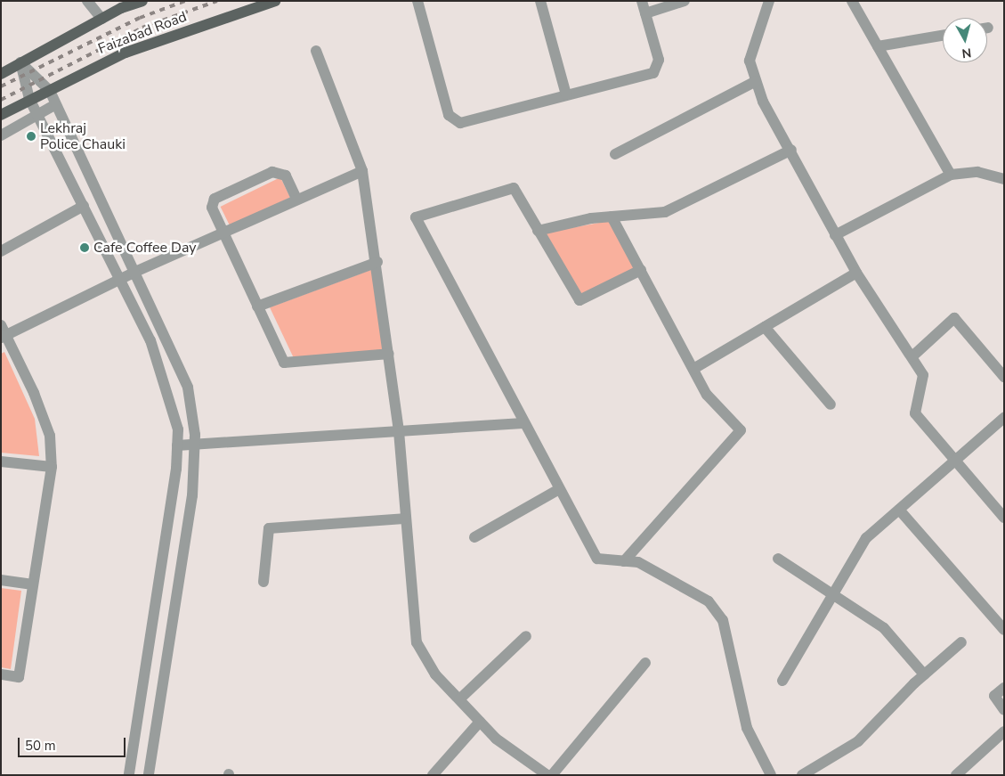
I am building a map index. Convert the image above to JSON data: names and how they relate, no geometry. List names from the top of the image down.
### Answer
{
  "streets": {
    "main road": ["Faizabad Road"]
  },
  "places": ["Lekhraj Police Chauki", "Cafe Coffee Day"],
  "scale_bar": "50 m",
  "north": "bottom"
}
